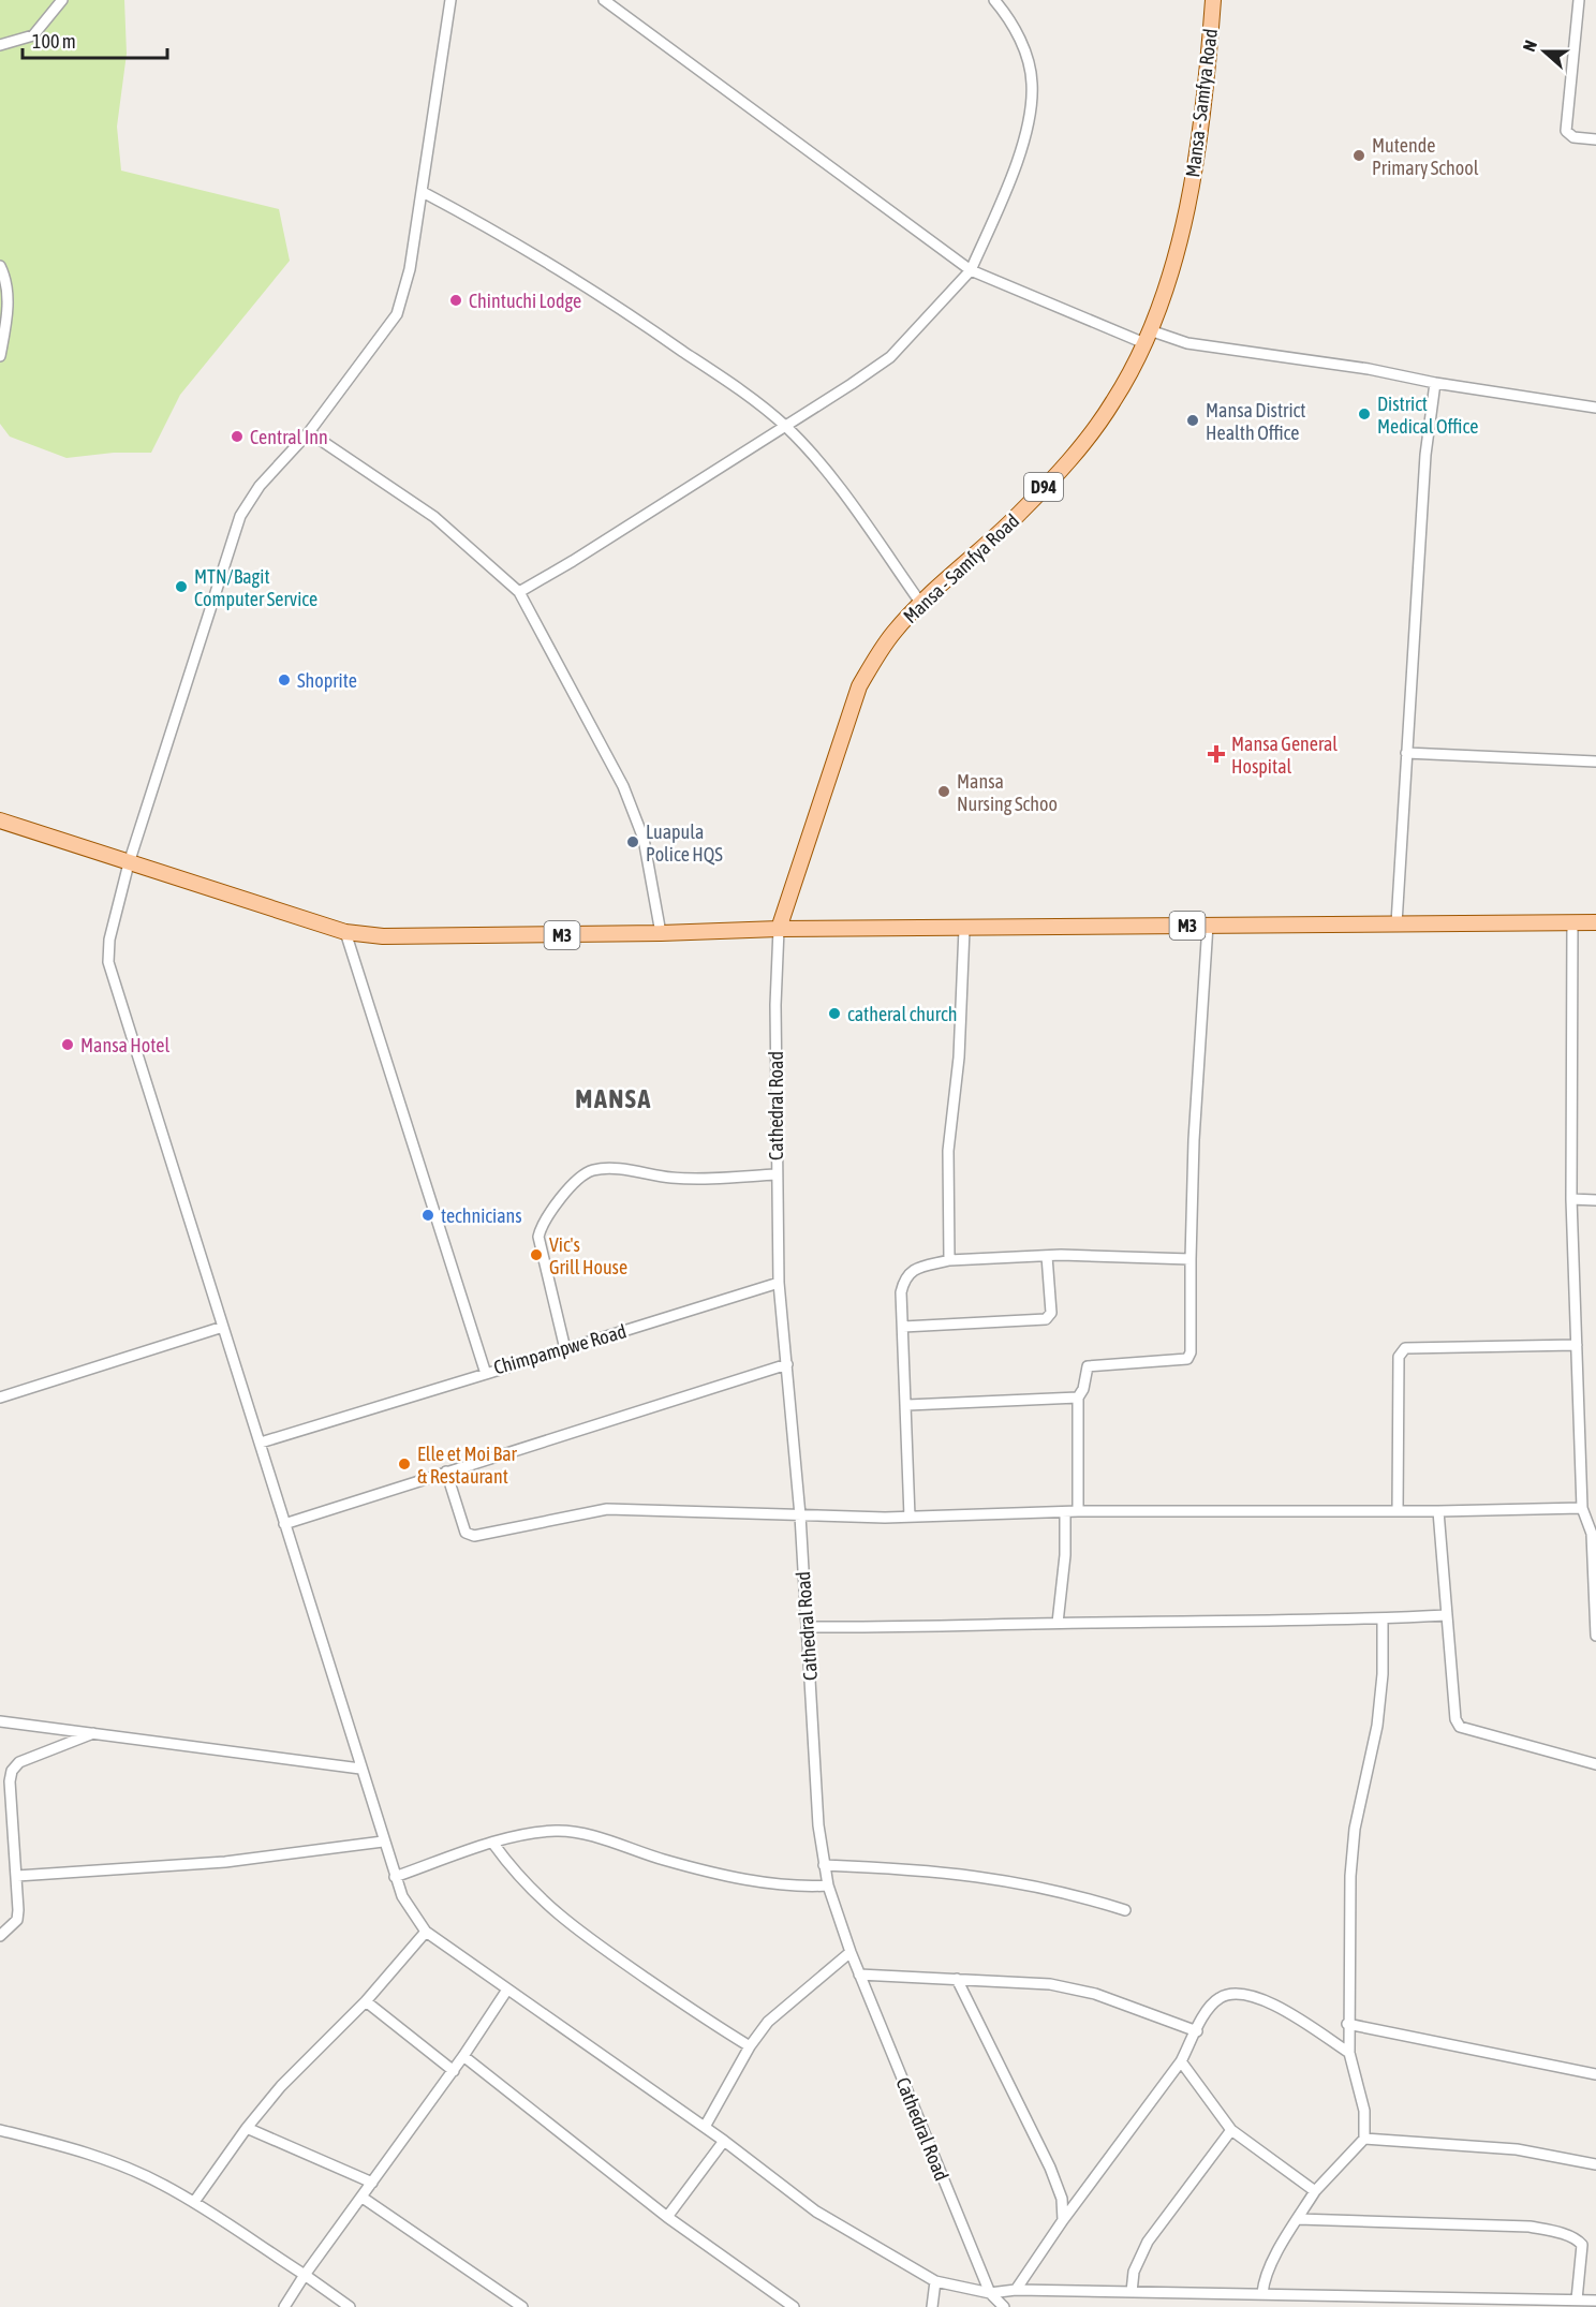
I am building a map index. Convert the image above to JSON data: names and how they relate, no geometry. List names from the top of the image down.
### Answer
{
  "streets": {
    "main road": ["Mansa - Samfya Road", "D94", "M3"],
    "street": ["Cathedral Road", "Chimpampwe Road"]
  },
  "crossings": [
    ["Mansa - Samfya Road", "M3"],
    ["Mansa - Samfya Road", "Cathedral Road"],
    ["M3", "Cathedral Road"],
    ["M3", "Chimpampwe Road"],
    ["Cathedral Road", "Chimpampwe Road"]
  ],
  "districts": ["MANSA"],
  "places": {
    "other": [
      "Mutende Primary School",
      "Chintuchi Lodge",
      "District Medical Office",
      "Mansa District Health Office",
      "Central Inn",
      "MTN/Bagit Computer Service",
      "Shoprite",
      "Mansa Nursing Schoo",
      "Luapula Police HQS",
      "catheral church",
      "Mansa Hotel",
      "technicians",
      "Vic's Grill House",
      "Elle et Moi Bar & Restaurant"
    ],
    "health": ["Mansa General Hospital"]
  },
  "scale_bar": "100 m",
  "north": "left"
}
